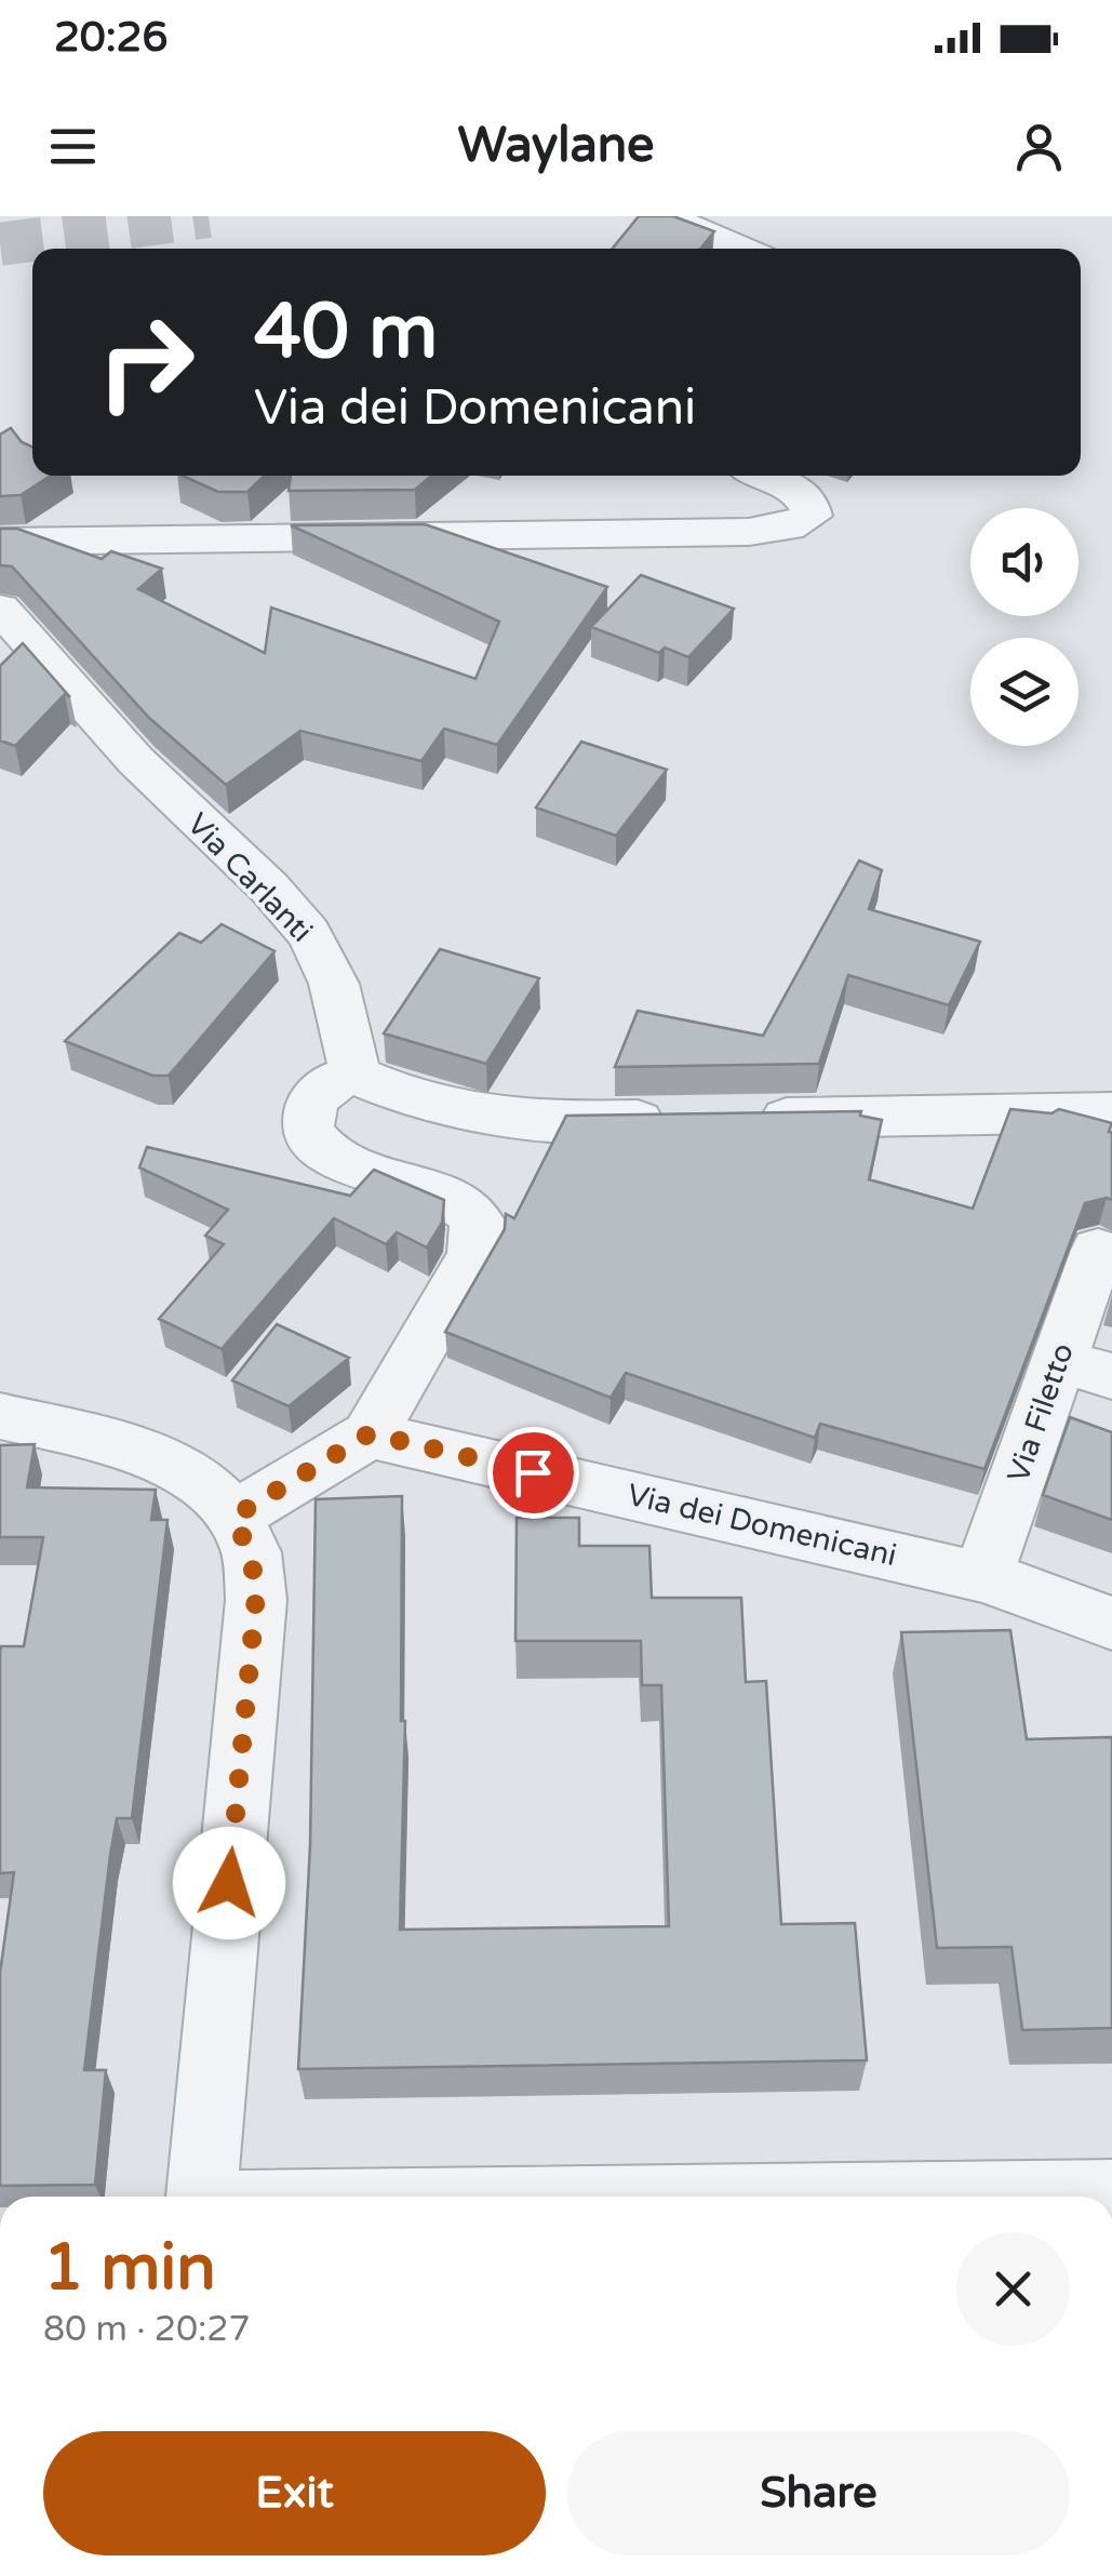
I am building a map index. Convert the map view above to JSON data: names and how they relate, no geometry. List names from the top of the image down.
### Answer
{
  "streets": {
    "street": ["Via Carlanti", "Via Filetto", "Via dei Domenicani"]
  },
  "crossings": [
    ["Via Filetto", "Via dei Domenicani"]
  ],
  "page": {
    "status": "20:26",
    "header": "Waylane",
    "turn": ["40 m", "Via dei Domenicani"],
    "heading": ["1 min", "80 m · 20:27"],
    "buttons": ["Exit", "Share"]
  }
}
